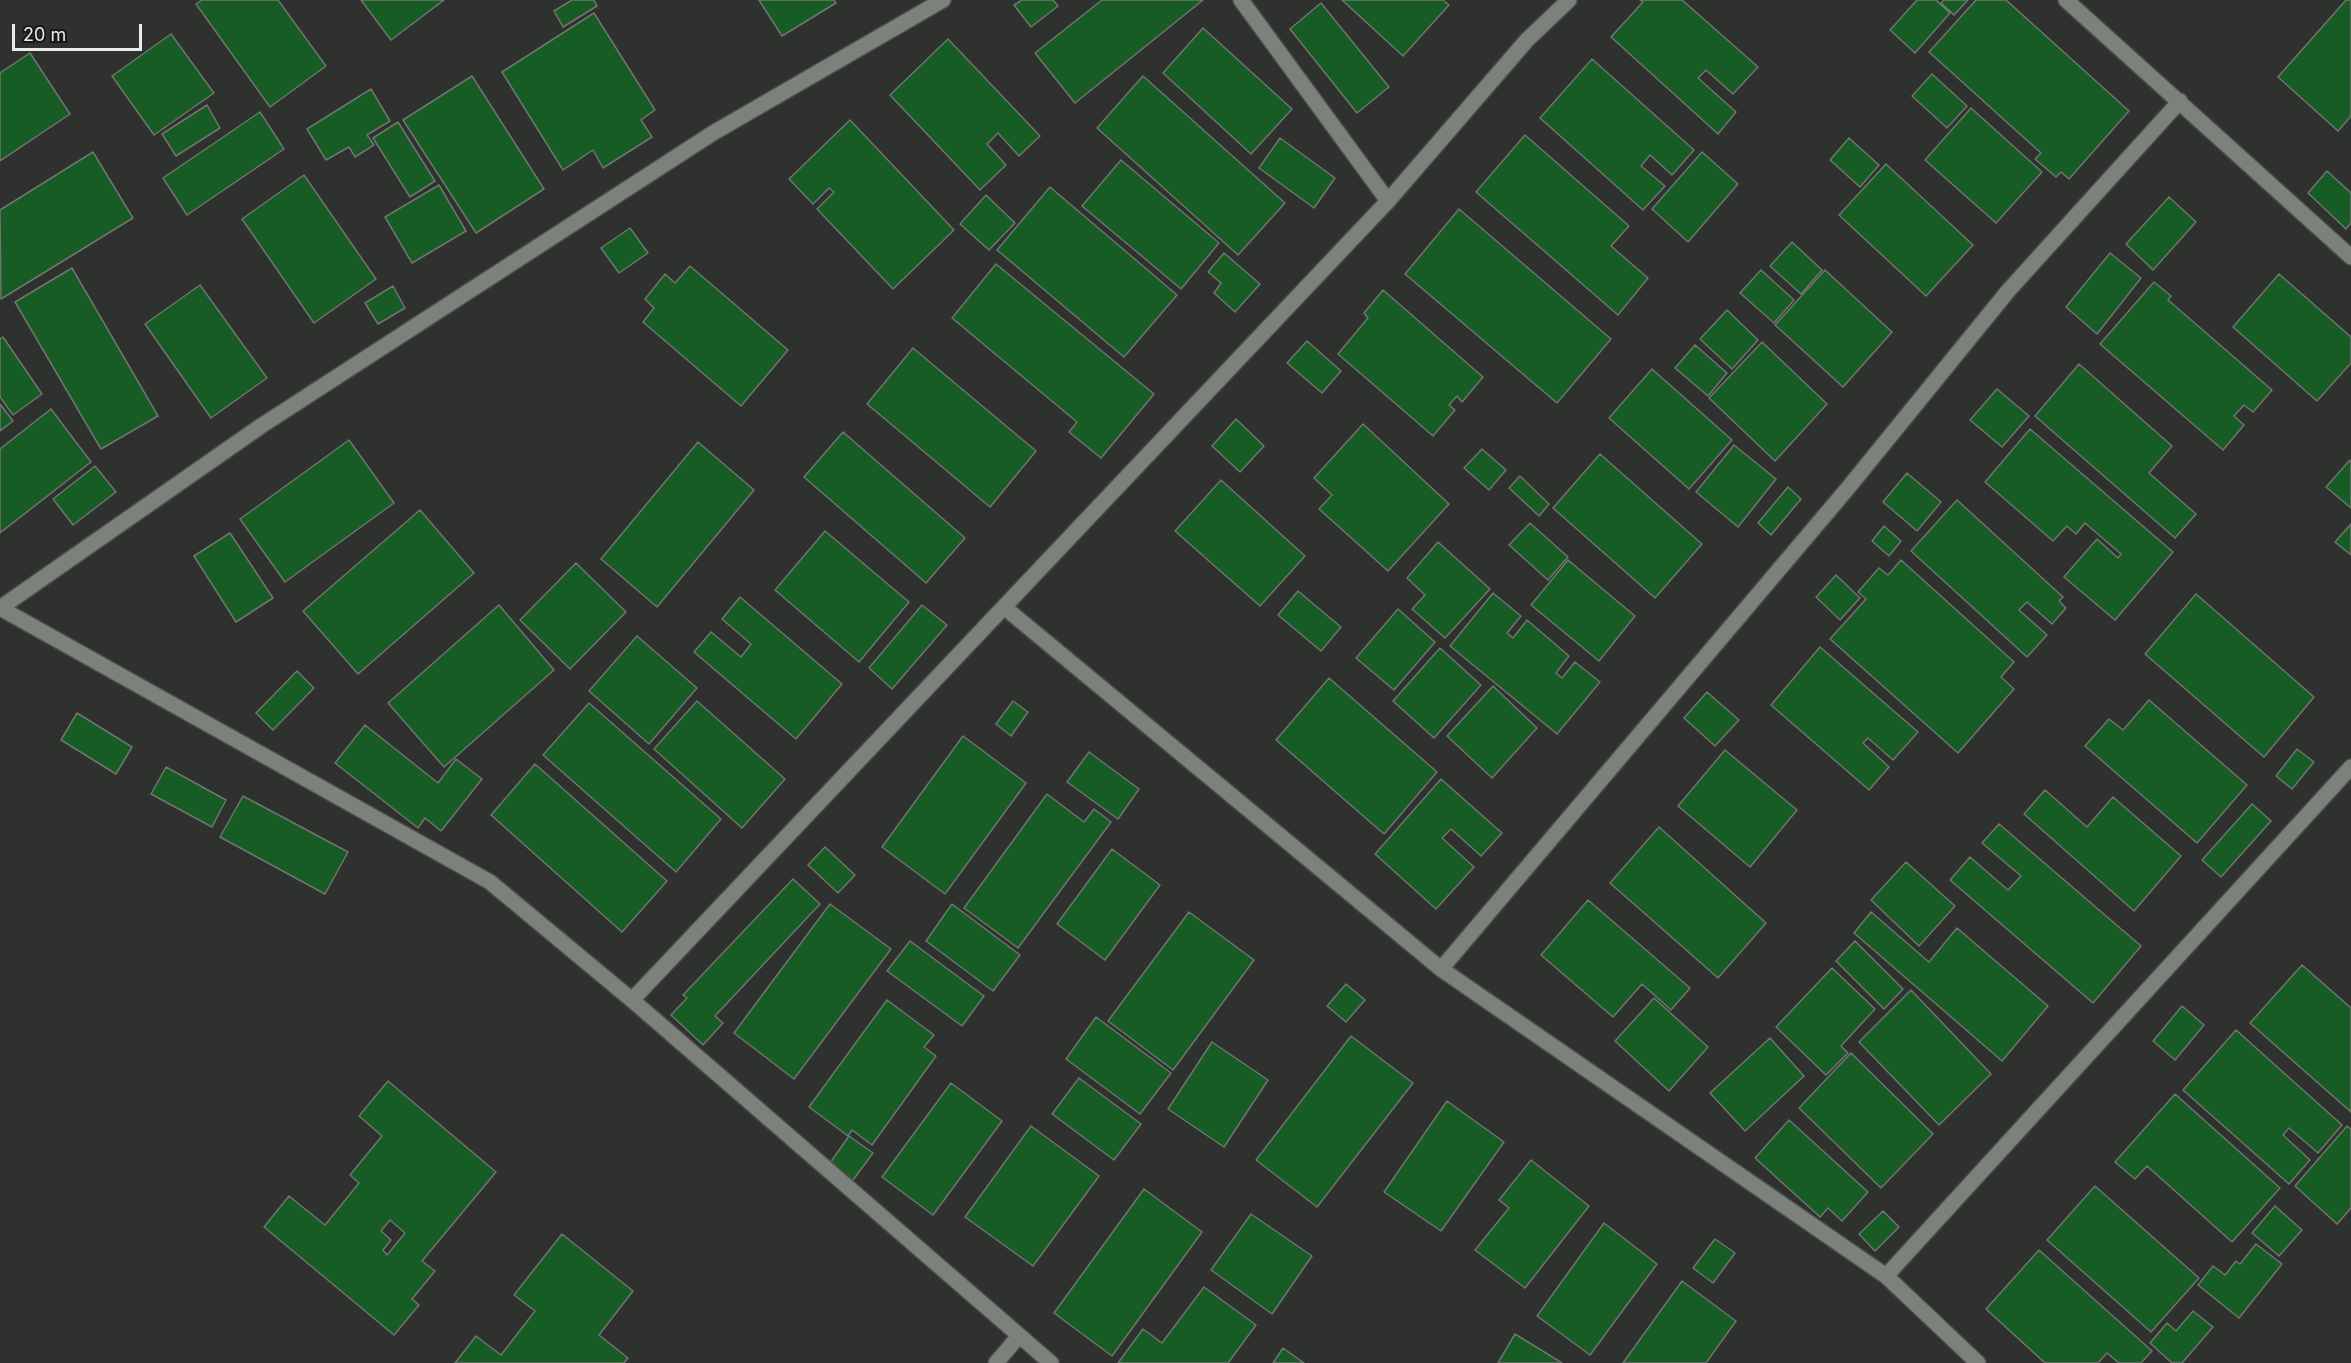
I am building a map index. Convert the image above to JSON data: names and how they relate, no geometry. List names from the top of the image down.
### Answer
{
  "scale_bar": "20 m"
}
